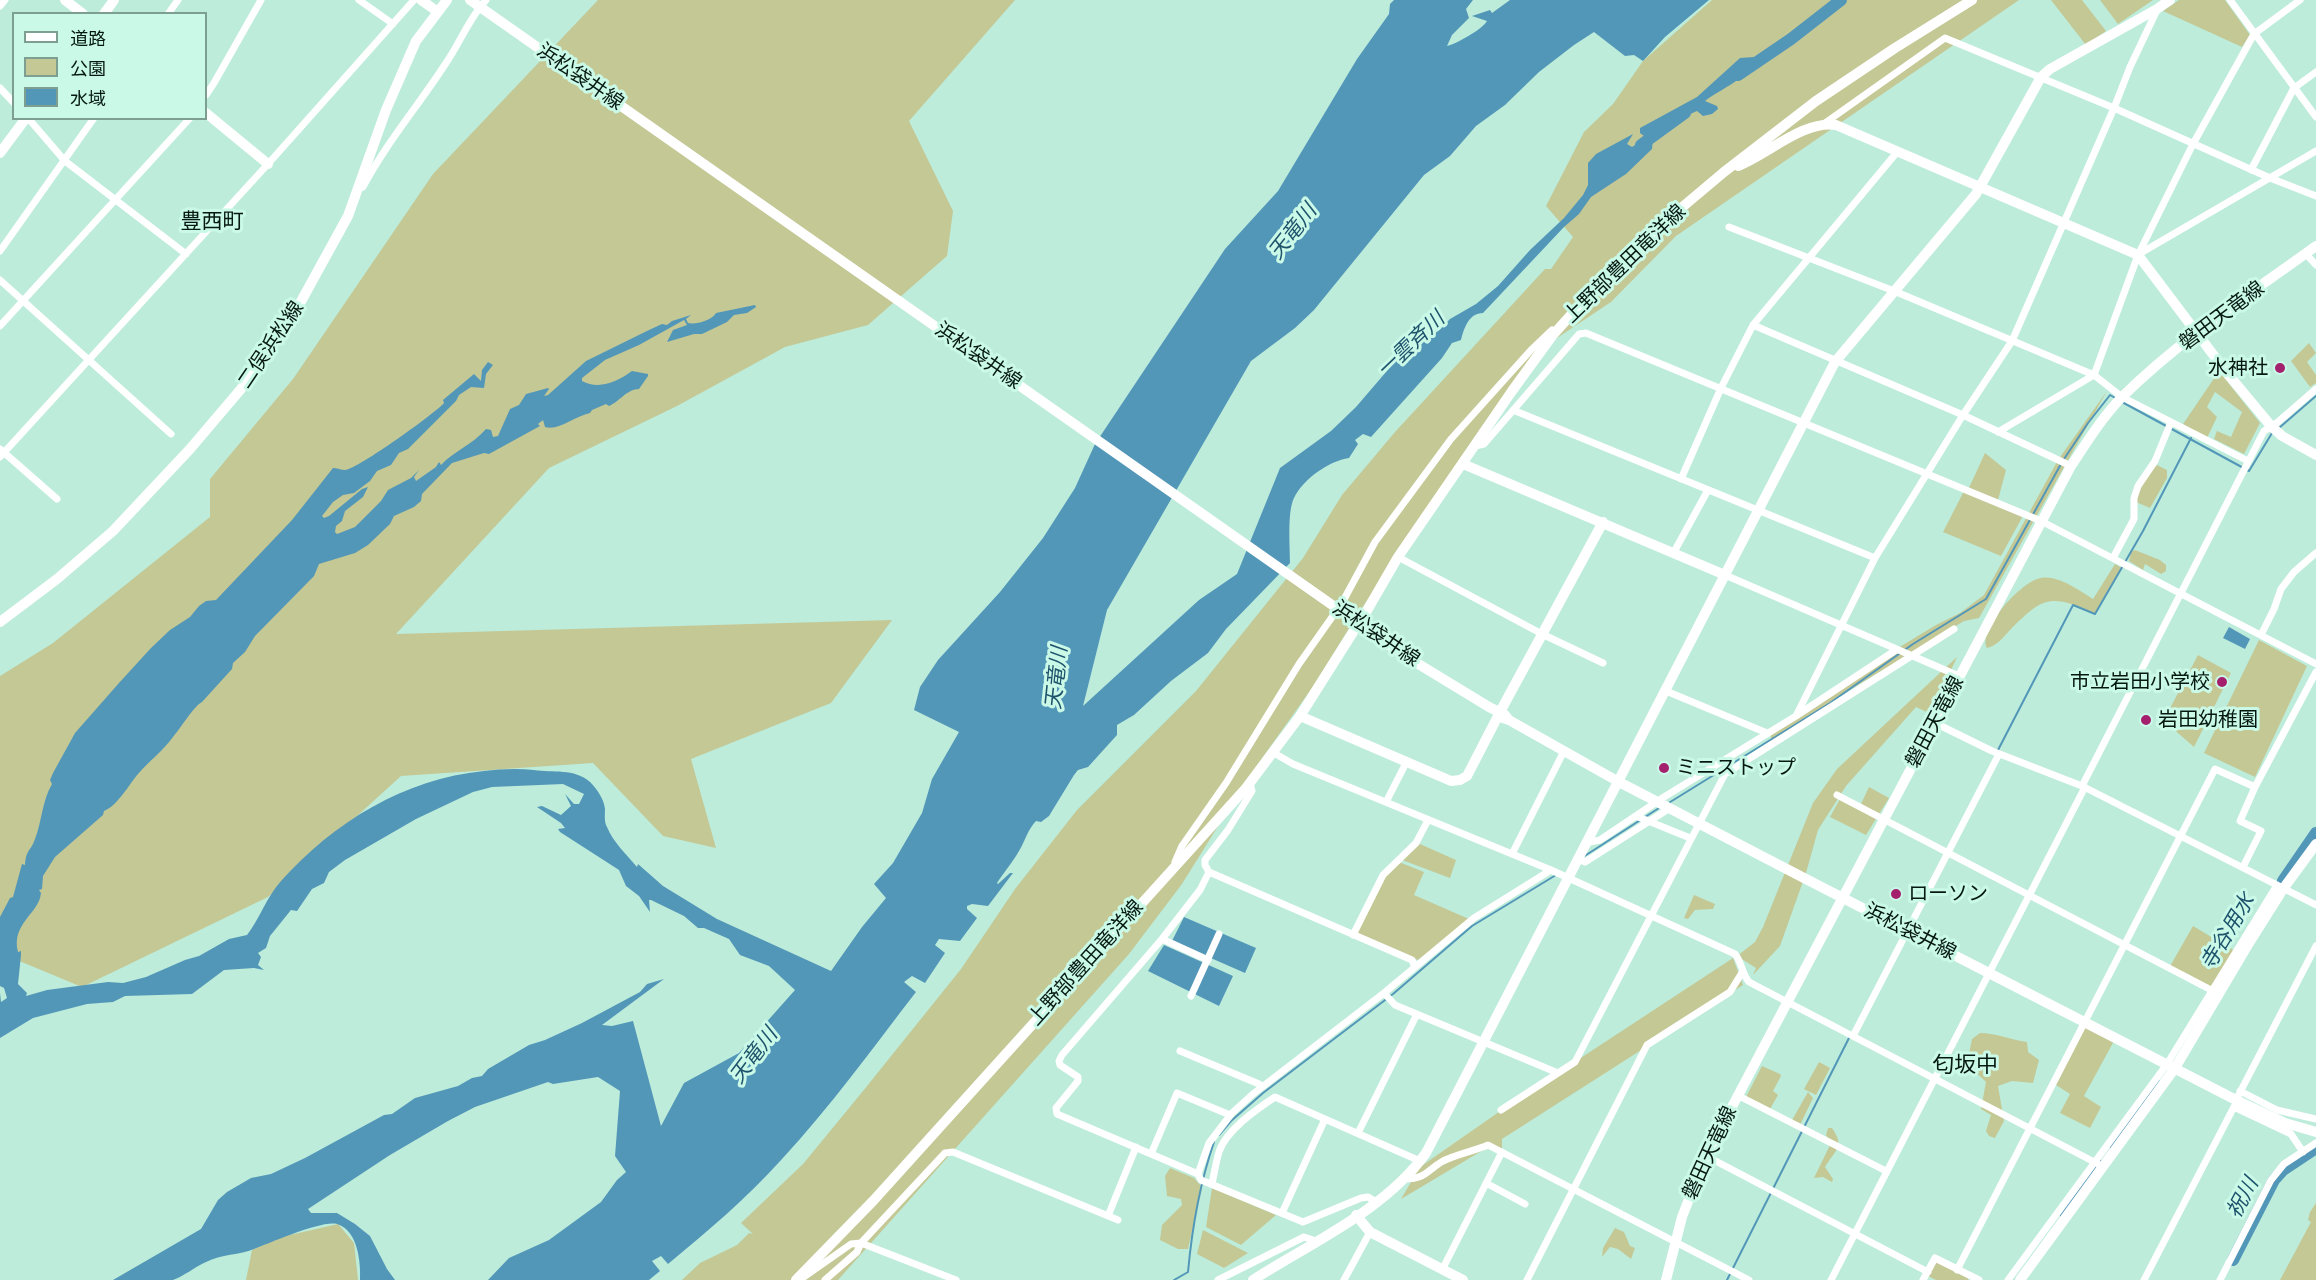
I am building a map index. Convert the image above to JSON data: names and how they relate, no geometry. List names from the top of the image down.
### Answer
{
  "streets": {
    "main road": [
      "浜松袋井線",
      "上野部豊田竜洋線",
      "磐田天竜線",
      "二俣浜松線"
    ]
  },
  "crossings": [
    ["浜松袋井線", "磐田天竜線"]
  ],
  "districts": ["豊西町", "匂坂中"],
  "water": [
    "天竜川",
    "一雲斉川",
    "寺谷用水",
    "祝川"
  ],
  "places": [
    "水神社",
    "市立岩田小学校",
    "岩田幼稚園",
    "ミニストップ",
    "ローソン"
  ],
  "legend": ["道路", "公園", "水域"]
}
